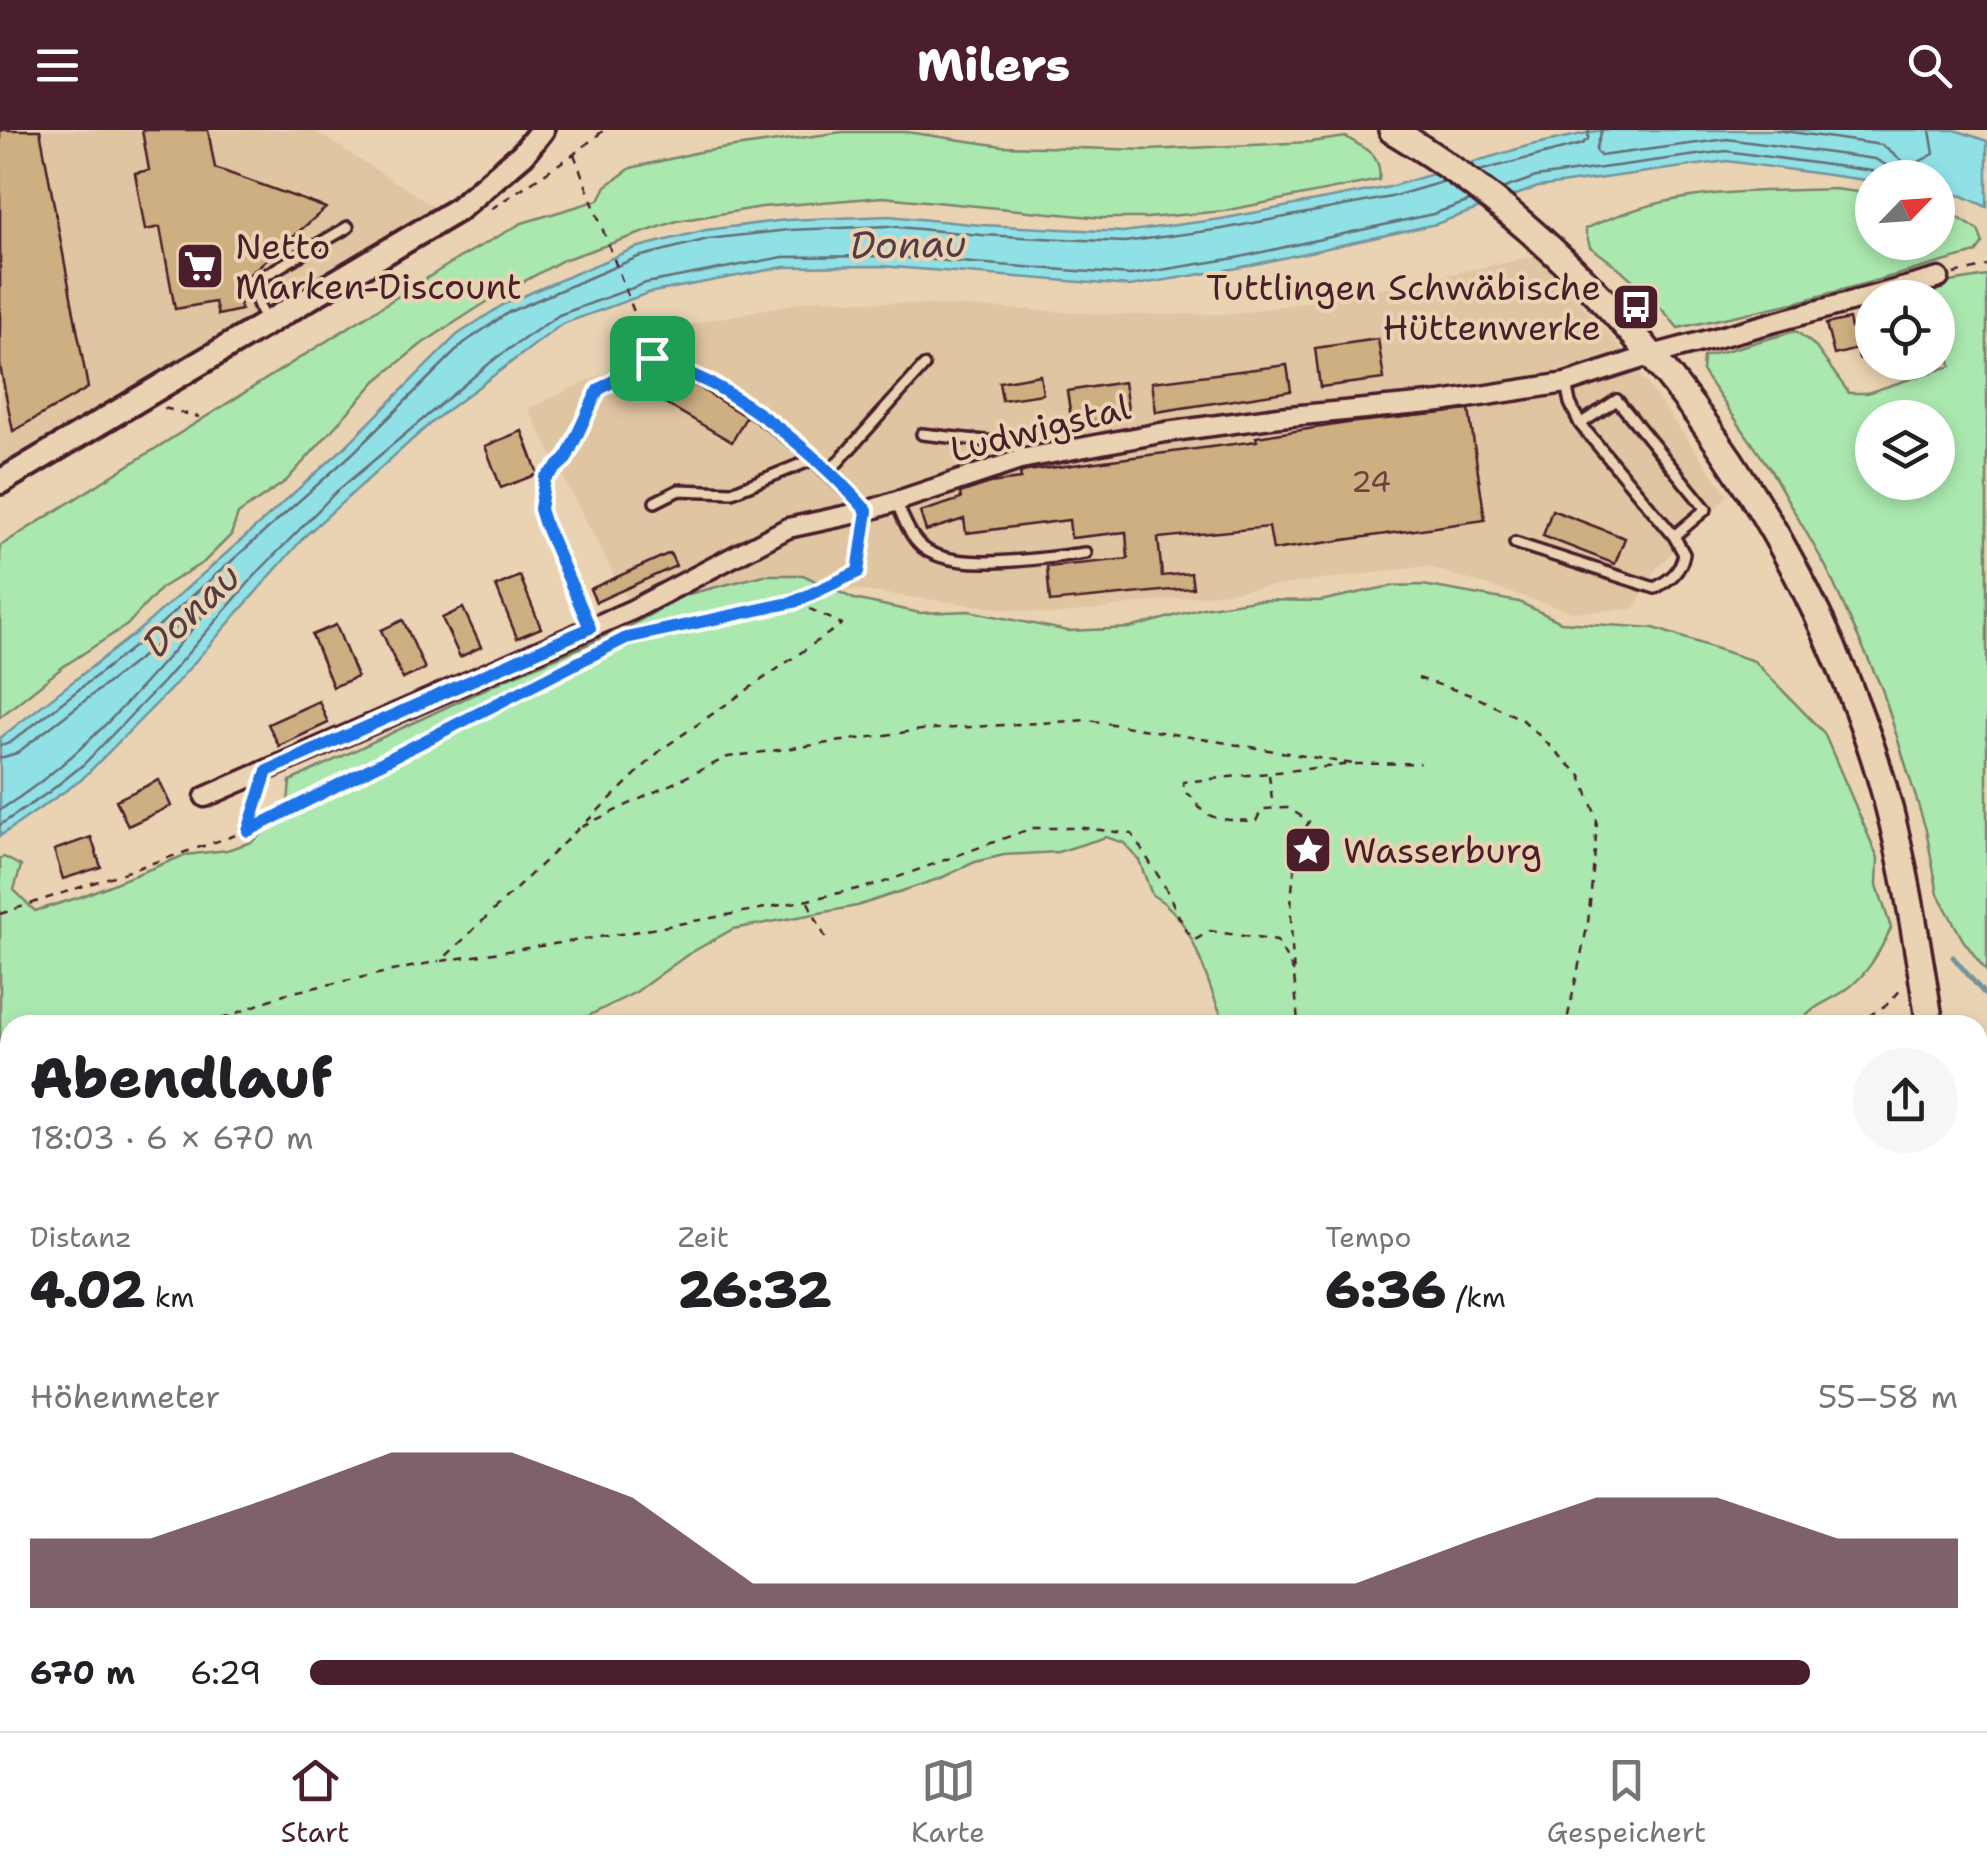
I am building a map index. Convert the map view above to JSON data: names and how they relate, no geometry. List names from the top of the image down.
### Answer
{
  "streets": {
    "street": ["Ludwigstal"]
  },
  "water": ["Donau"],
  "places": {
    "supermarket": ["Netto Marken-Discount"],
    "bus stop": ["Tuttlingen Schwäbische Hüttenwerke"],
    "place": ["Wasserburg"]
  },
  "house_numbers": ["24"],
  "north": "top right",
  "page": {
    "header": "Milers",
    "heading": ["Abendlauf", "18:03 · 6 × 670 m"],
    "stats": [
      ["Distanz", "4.02 km"],
      ["Zeit", "26:32"],
      ["Tempo", "6:36 /km"]
    ],
    "chart": ["Höhenmeter", "55–58 m"],
    "list": [
      {
        "name": "670 m",
        "note": "6:29"
      }
    ],
    "tabs": ["Start", "Karte", "Gespeichert"]
  }
}
